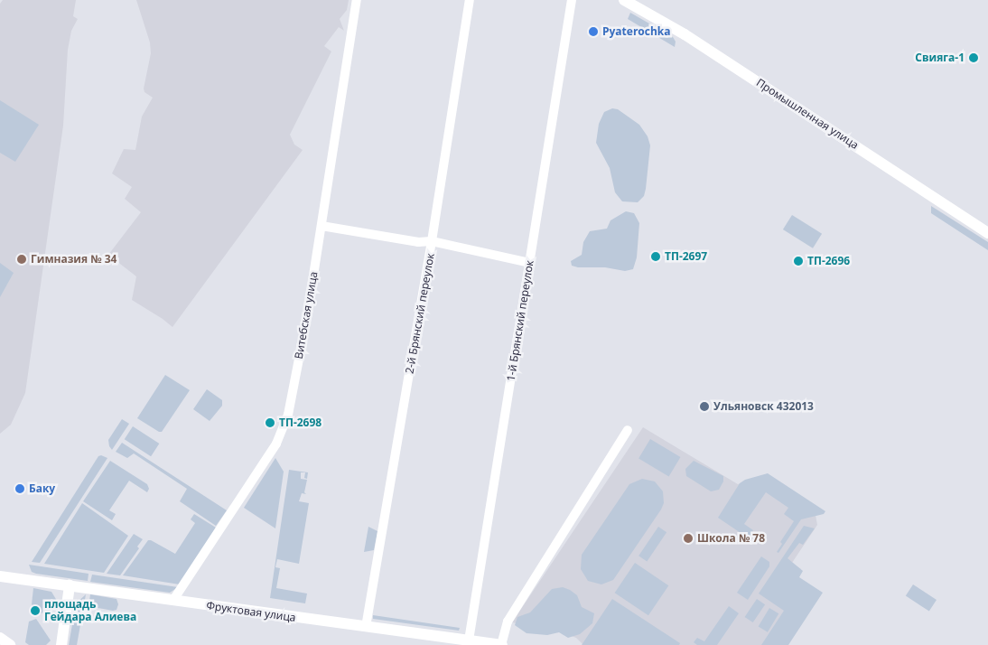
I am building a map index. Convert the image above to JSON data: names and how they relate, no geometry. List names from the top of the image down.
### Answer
{
  "streets": {
    "street": [
      "Промышленная улица",
      "2-й Брянский переулок",
      "Витебская улица",
      "1-й Брянский переулок",
      "Фруктовая улица"
    ]
  },
  "crossings": [
    ["2-й Брянский переулок", "Фруктовая улица"],
    ["Витебская улица", "Фруктовая улица"],
    ["1-й Брянский переулок", "Фруктовая улица"]
  ],
  "places": [
    "Pyaterochka",
    "Свияга-1",
    "ТП-2697",
    "Гимназия № 34",
    "ТП-2696",
    "Ульяновск 432013",
    "ТП-2698",
    "Баку",
    "Школа № 78",
    "площадь Гейдара Алиева"
  ]
}
